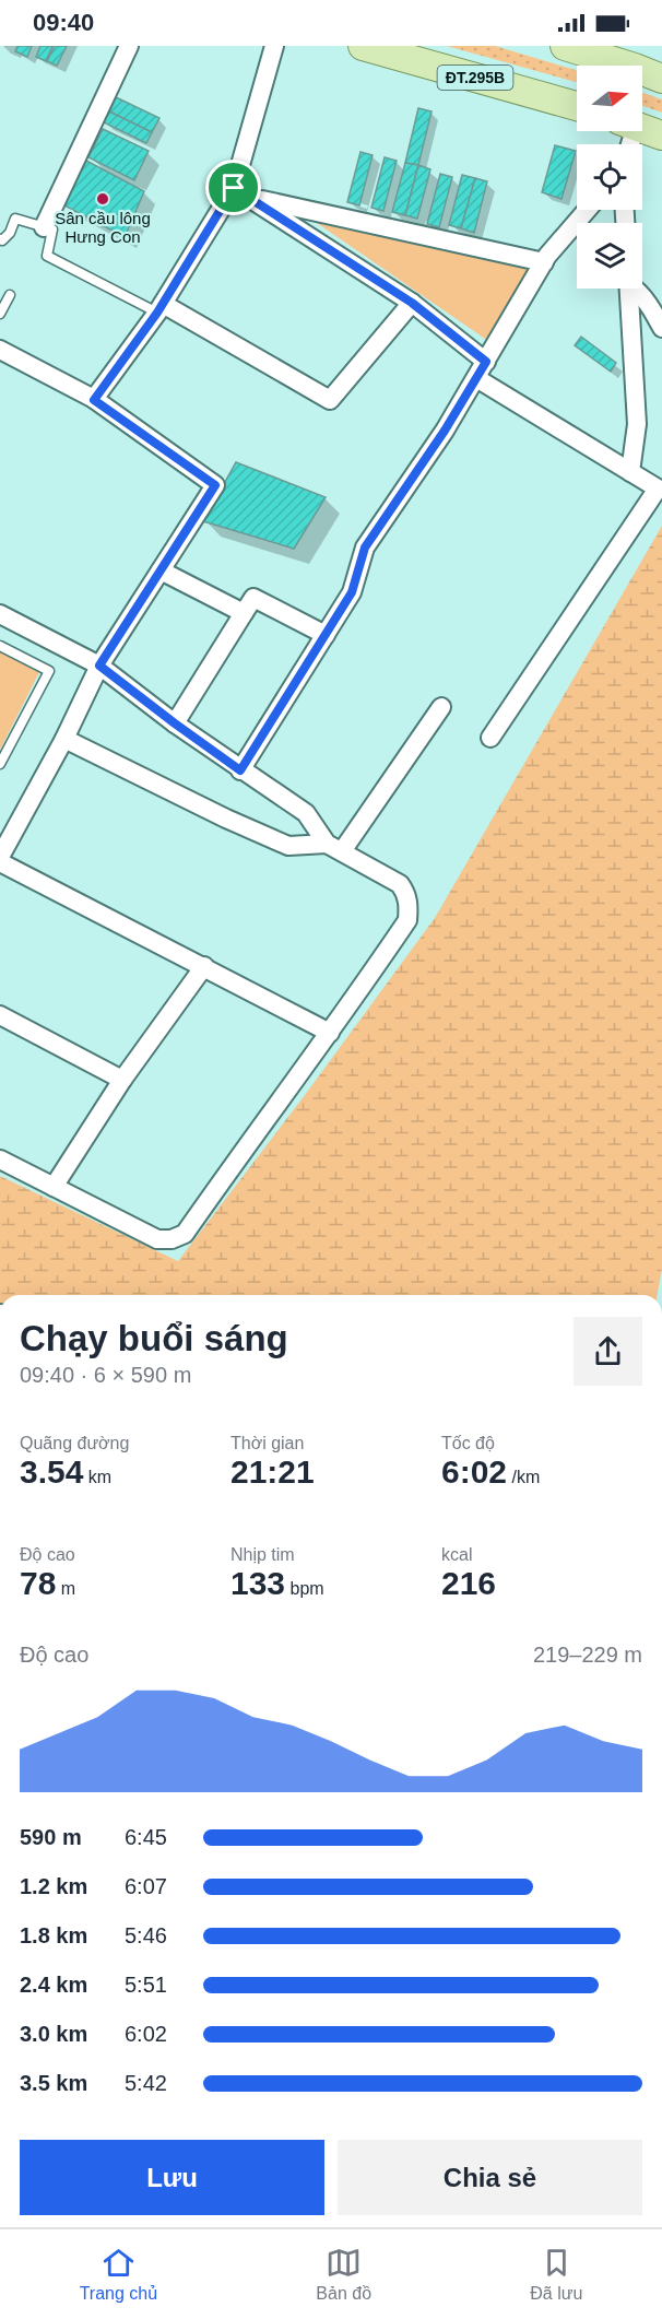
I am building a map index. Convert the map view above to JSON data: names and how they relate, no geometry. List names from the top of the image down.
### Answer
{
  "streets": {
    "main road": ["ĐT.295B"]
  },
  "places": ["Sân cầu lông Hưng Con"],
  "north": "right",
  "page": {
    "status": "09:40",
    "heading": ["Chạy buổi sáng", "09:40 · 6 × 590 m"],
    "stats": [
      ["Quãng đường", "3.54 km"],
      ["Thời gian", "21:21"],
      ["Tốc độ", "6:02 /km"],
      ["Độ cao", "78 m"],
      ["Nhịp tim", "133 bpm"],
      ["kcal", "216"]
    ],
    "chart": ["Độ cao", "219–229 m"],
    "list": [
      {
        "name": "590 m",
        "note": "6:45"
      },
      {
        "name": "1.2 km",
        "note": "6:07"
      },
      {
        "name": "1.8 km",
        "note": "5:46"
      },
      {
        "name": "2.4 km",
        "note": "5:51"
      },
      {
        "name": "3.0 km",
        "note": "6:02"
      },
      {
        "name": "3.5 km",
        "note": "5:42"
      }
    ],
    "buttons": ["Lưu", "Chia sẻ"],
    "tabs": ["Trang chủ", "Bản đồ", "Đã lưu"]
  }
}
